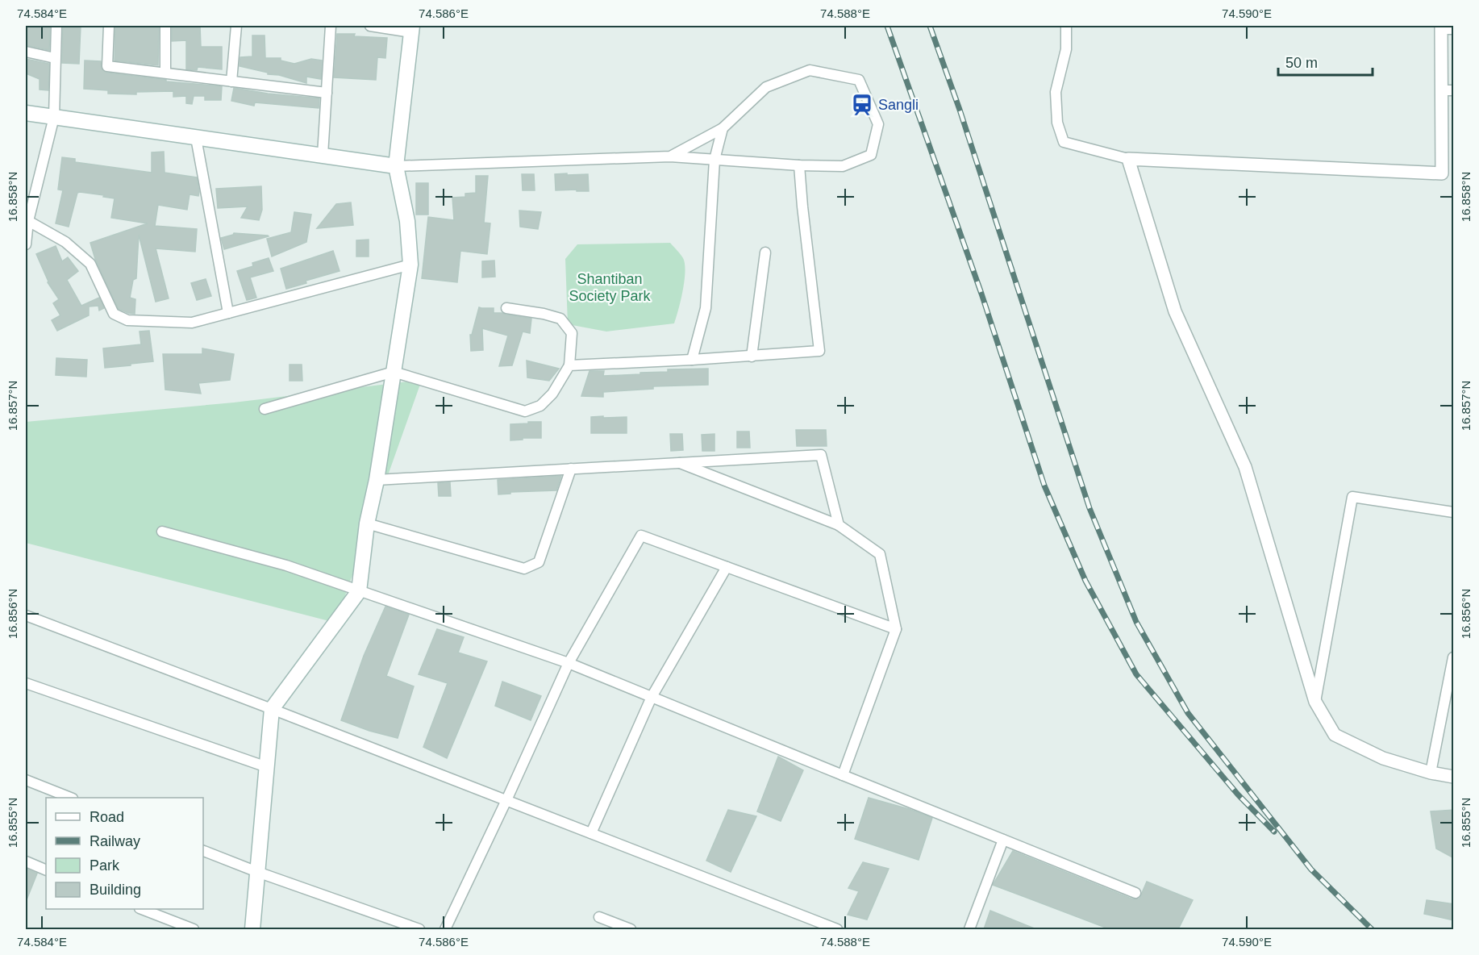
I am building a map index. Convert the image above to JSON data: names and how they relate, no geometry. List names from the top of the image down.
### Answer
{
  "parks": ["Shantiban Society Park"],
  "places": {
    "station": ["Sangli"]
  },
  "legend": [
    "Road",
    "Railway",
    "Park",
    "Building"
  ],
  "scale_bar": "50 m",
  "coordinates": [
    "74.584°E",
    "74.586°E",
    "74.588°E",
    "74.590°E",
    "16.858°N",
    "16.857°N",
    "16.856°N",
    "16.855°N"
  ]
}
